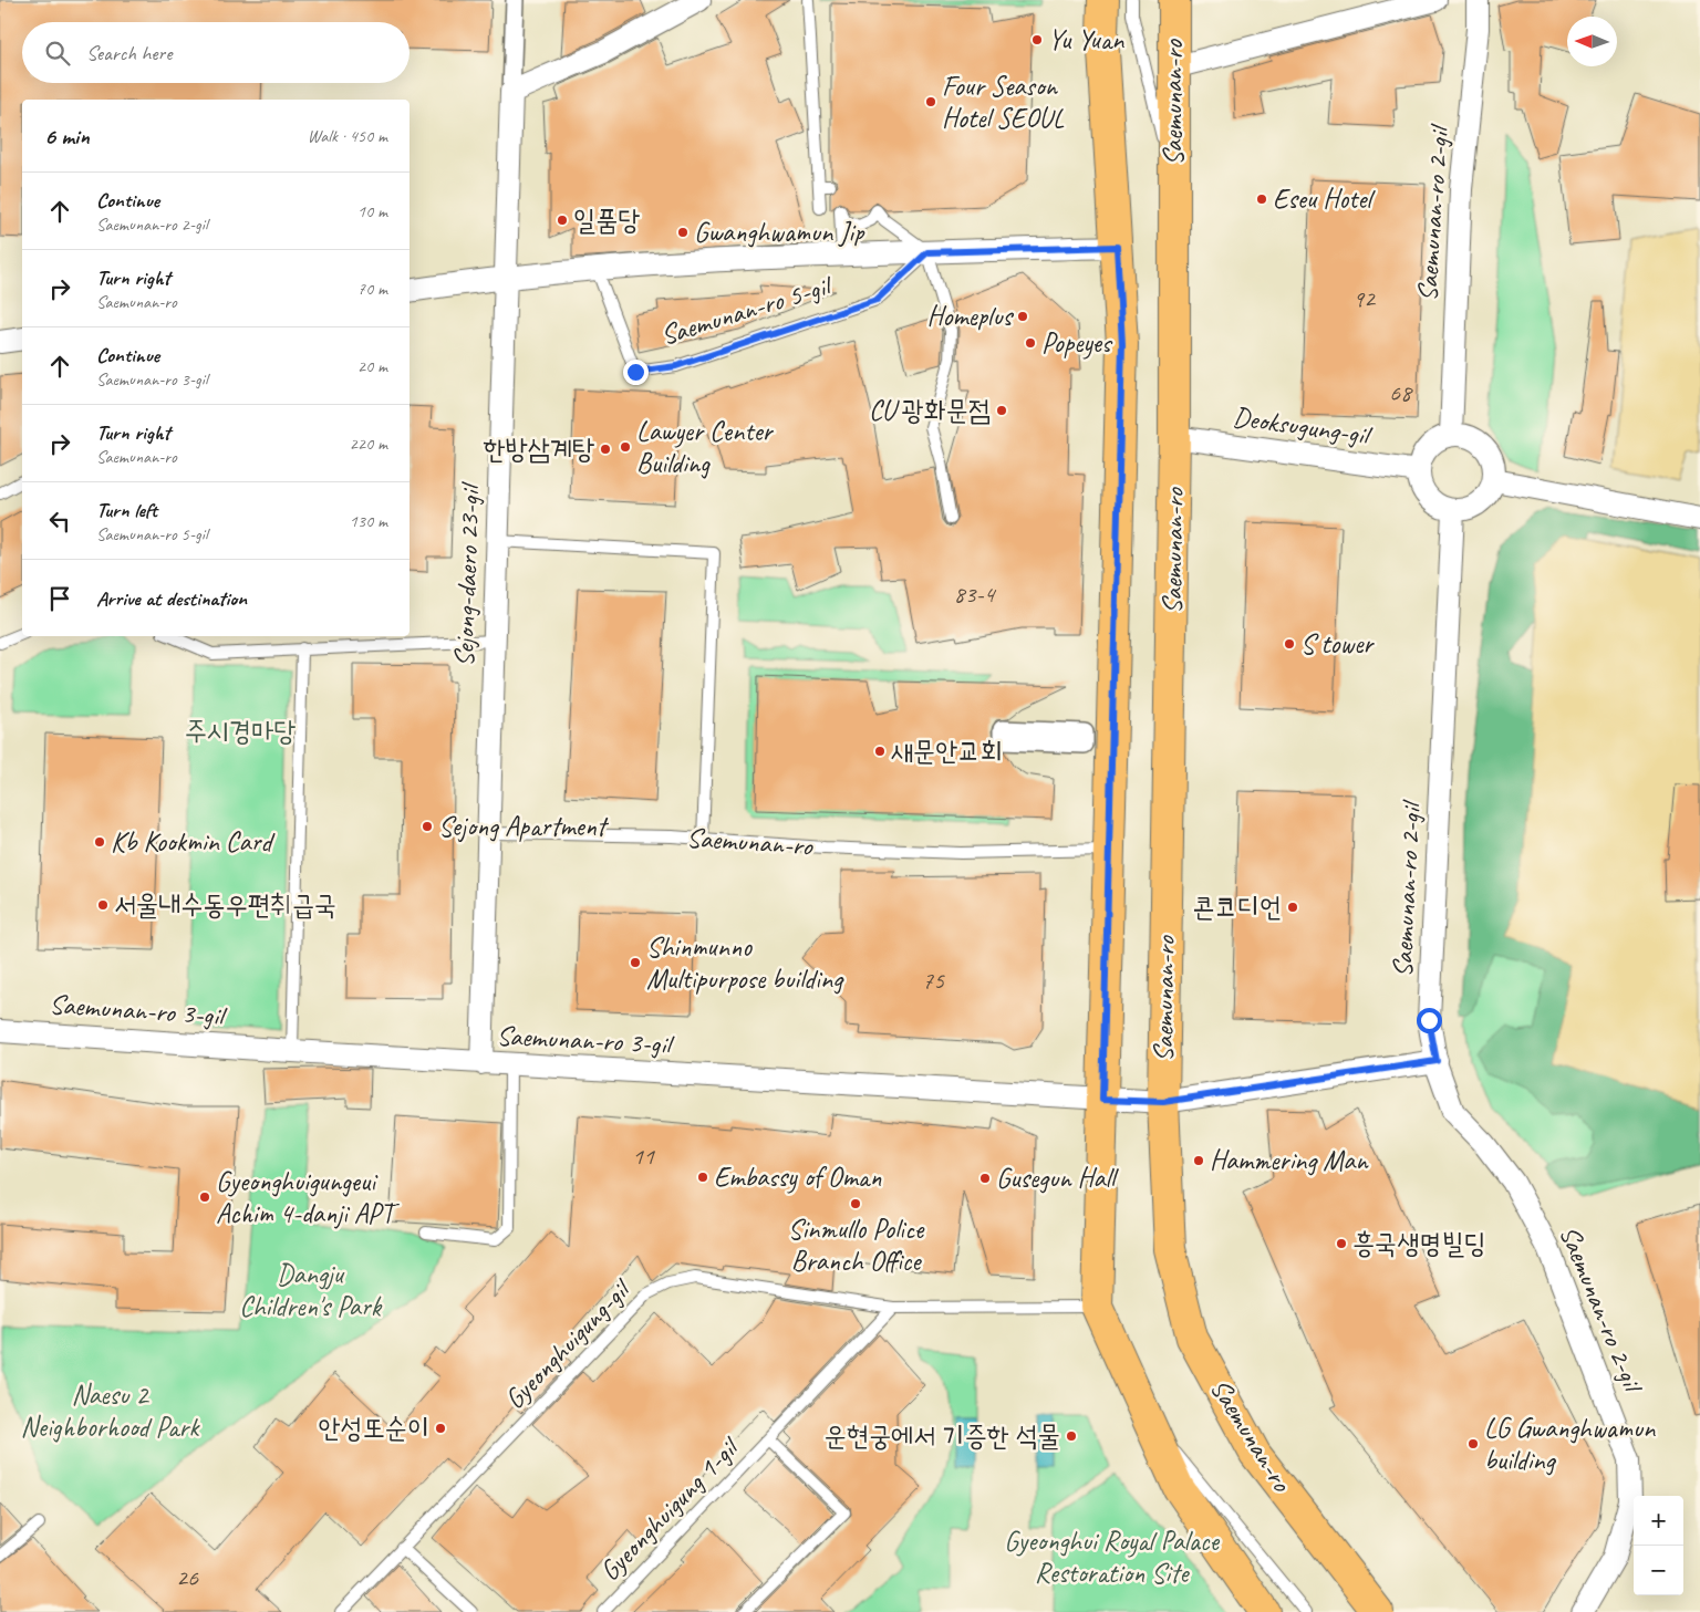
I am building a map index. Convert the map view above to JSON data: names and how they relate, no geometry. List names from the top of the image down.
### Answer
{
  "streets": {
    "main road": ["Saemunan-ro"],
    "street": [
      "Saemunan-ro 2-gil",
      "Saemunan-ro 5-gil",
      "Deoksugung-gil",
      "Sejong-daero 23-gil",
      "Saemunan-ro 3-gil"
    ],
    "lane": ["Gyeonghuigung-gil", "Gyeonghuigung 1-gil"]
  },
  "crossings": [
    ["Saemunan-ro", "Saemunan-ro 2-gil"],
    ["Saemunan-ro", "Saemunan-ro 5-gil"],
    ["Saemunan-ro", "Deoksugung-gil"],
    ["Saemunan-ro", "Sejong-daero 23-gil"],
    ["Saemunan-ro", "Saemunan-ro 3-gil"],
    ["Saemunan-ro", "Gyeonghuigung-gil"],
    ["Saemunan-ro 2-gil", "Deoksugung-gil"],
    ["Saemunan-ro 5-gil", "Sejong-daero 23-gil"],
    ["Sejong-daero 23-gil", "Saemunan-ro 3-gil"],
    ["Gyeonghuigung-gil", "Gyeonghuigung 1-gil"]
  ],
  "parks": [
    "주시경마당",
    "Dangju Children's Park",
    "Naesu 2 Neighborhood Park",
    "Gyeonghui Royal Palace Restoration Site"
  ],
  "places": [
    "Yu Yuan",
    "Four Season Hotel SEOUL",
    "Eseu Hotel",
    "일품당",
    "Gwanghwamun Jip",
    "Homeplus",
    "Popeyes",
    "CU 광화문점",
    "Lawyer Center Building",
    "한방삼계탕",
    "S tower",
    "새문안교회",
    "Sejong Apartment",
    "Kb Kookmin Card",
    "서울내수동우편취급국",
    "콘코디언",
    "Shinmunno Multipurpose building",
    "Hammering Man",
    "Embassy of Oman",
    "Gusegun Hall",
    "Gyeonghuigungeui Achim 4-danji APT",
    "Sinmullo Police Branch Office",
    "흥국생명빌딩",
    "안성또순이",
    "운현궁에서 기증한 석물",
    "LG Gwanghwamun building"
  ],
  "house_numbers": [
    "92",
    "68",
    "83-4",
    "75",
    "11",
    "26"
  ],
  "north": "left",
  "page": {
    "search": "Search here",
    "heading": ["6 min", "Walk · 450 m"],
    "list": [
      ["Continue", "Saemunan-ro 2-gil", "10 m"],
      ["Turn right", "Saemunan-ro", "70 m"],
      ["Continue", "Saemunan-ro 3-gil", "20 m"],
      ["Turn right", "Saemunan-ro", "220 m"],
      ["Turn left", "Saemunan-ro 5-gil", "130 m"],
      "Arrive at destination"
    ],
    "map_buttons": ["+", "−"]
  }
}
